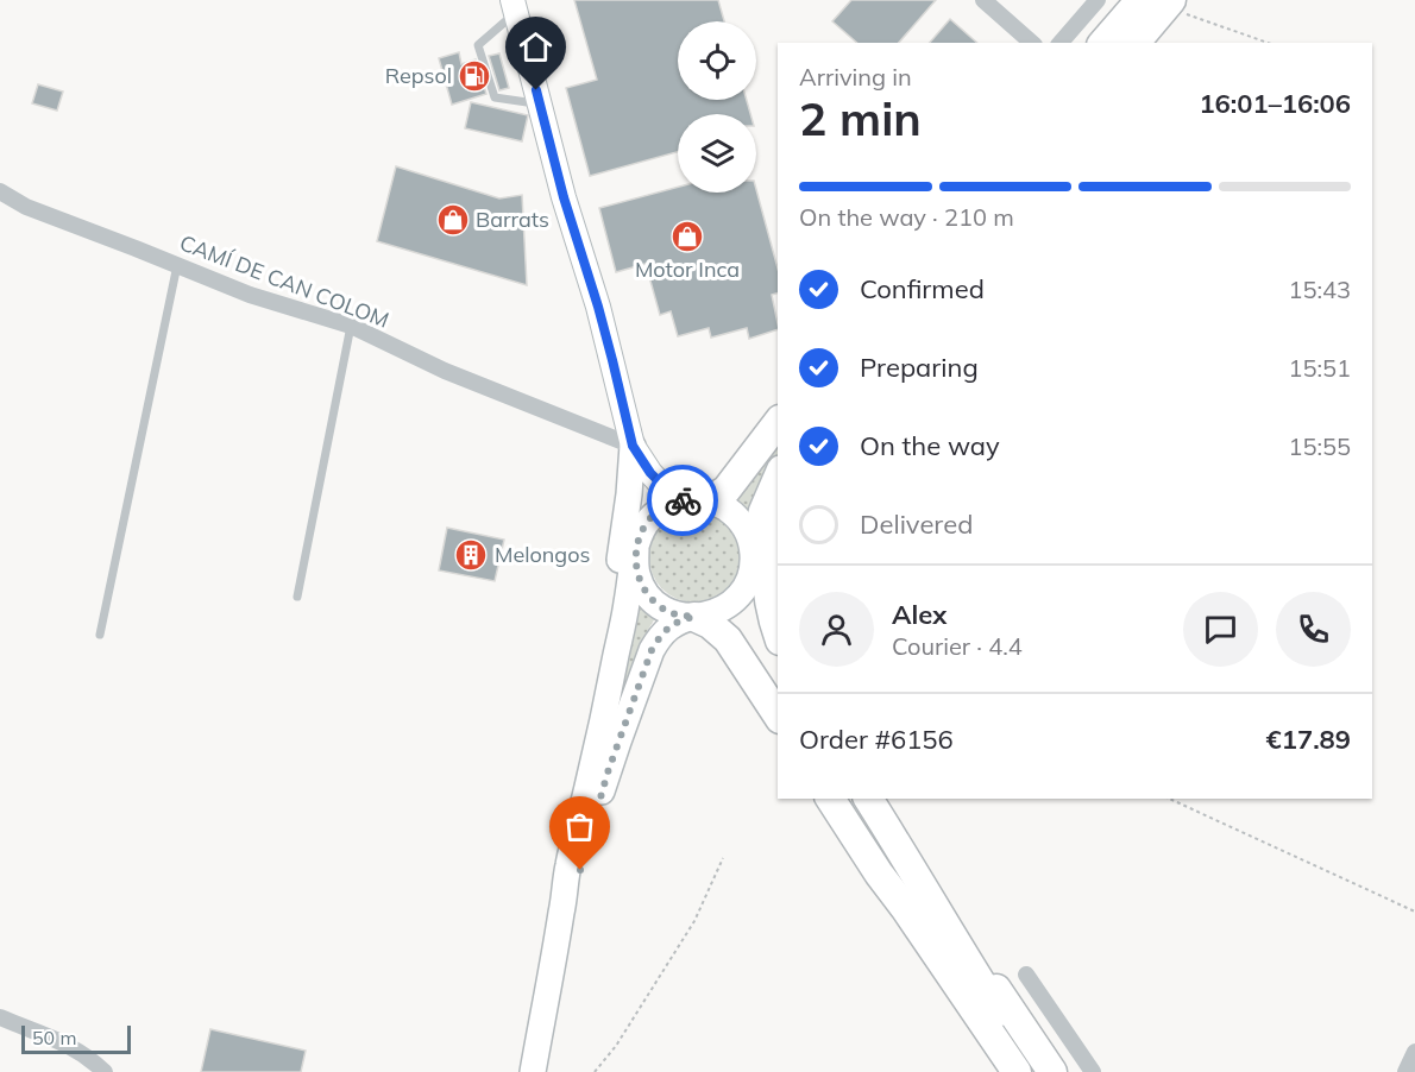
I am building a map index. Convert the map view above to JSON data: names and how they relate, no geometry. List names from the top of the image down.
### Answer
{
  "streets": {
    "street": ["CAMÍ DE CAN COLOM"]
  },
  "places": {
    "fuel station": ["Repsol"],
    "shop": ["Barrats", "Motor Inca"],
    "building": ["Melongos"]
  },
  "scale_bar": "50 m",
  "page": {
    "heading": ["2 min", "Arriving in", "16:01–16:06"],
    "panel": [
      "Alex",
      "Courier · 4.4",
      "Order #6156",
      "€17.89"
    ],
    "bar": "On the way · 210 m",
    "list": [
      ["Confirmed", "15:43"],
      ["Preparing", "15:51"],
      ["On the way", "15:55"],
      "Delivered"
    ],
    "scale": "50 m"
  }
}
